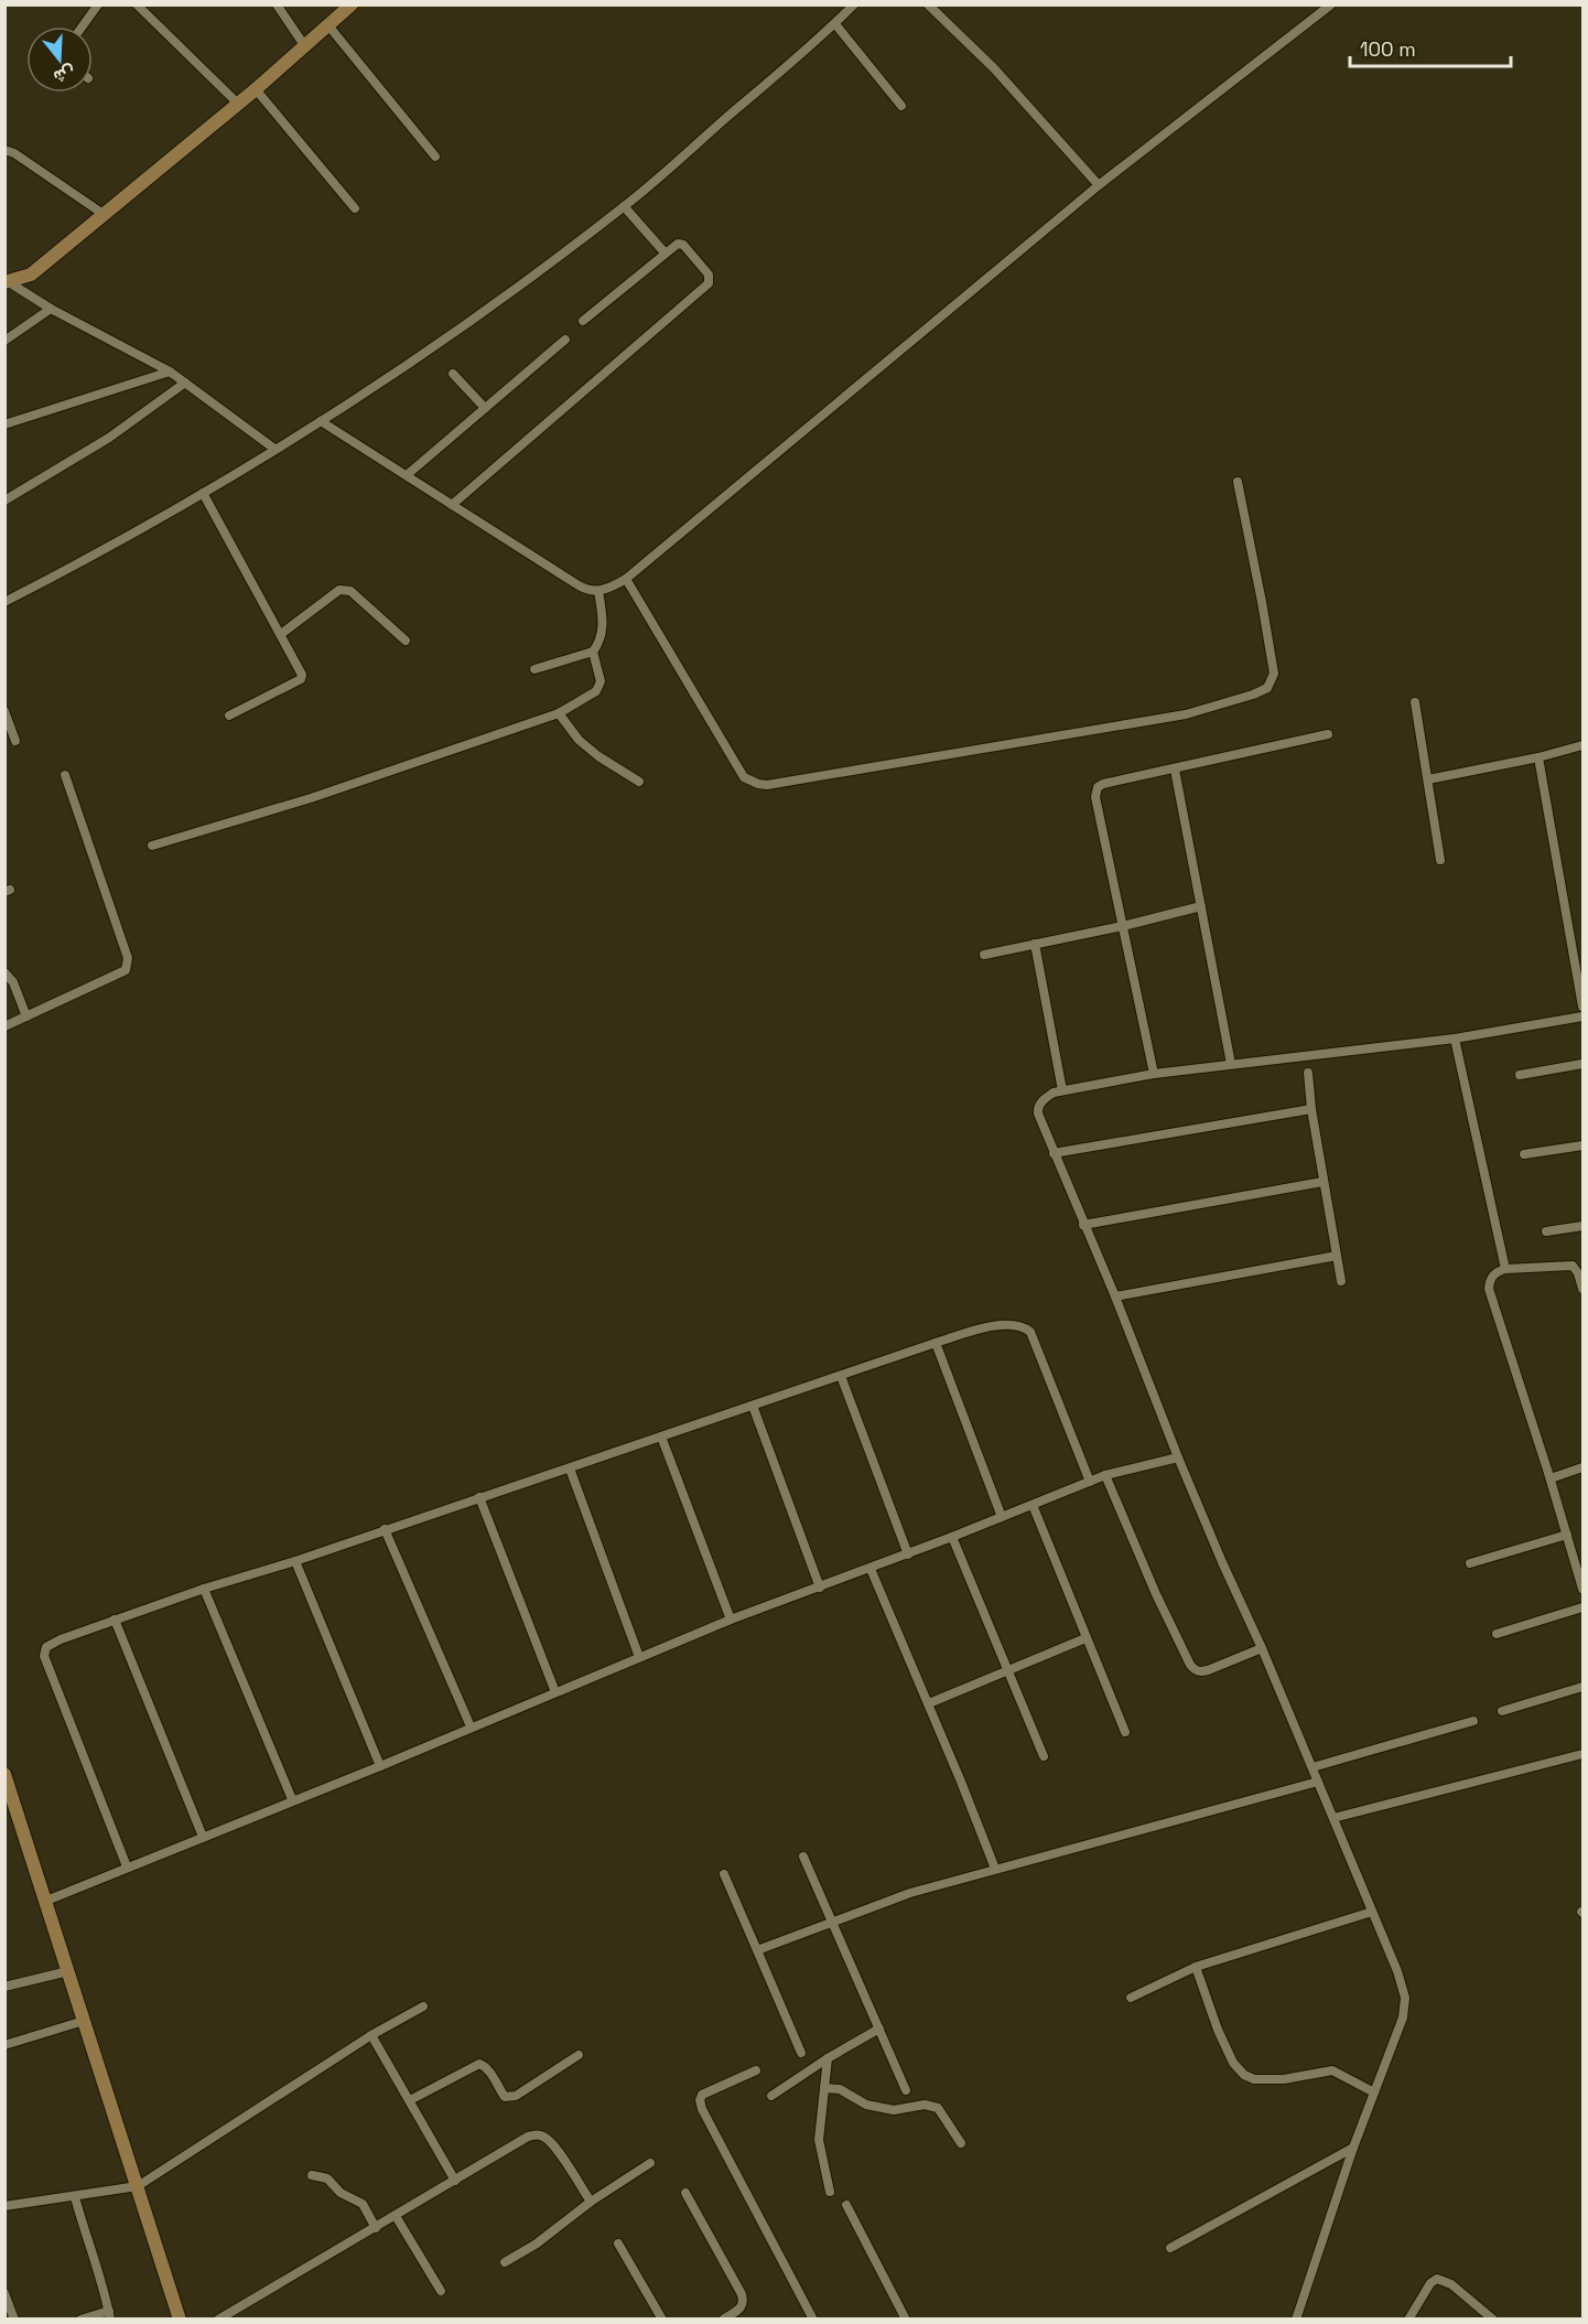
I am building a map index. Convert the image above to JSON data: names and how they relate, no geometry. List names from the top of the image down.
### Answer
{
  "scale_bar": "100 m",
  "north": "bottom"
}
